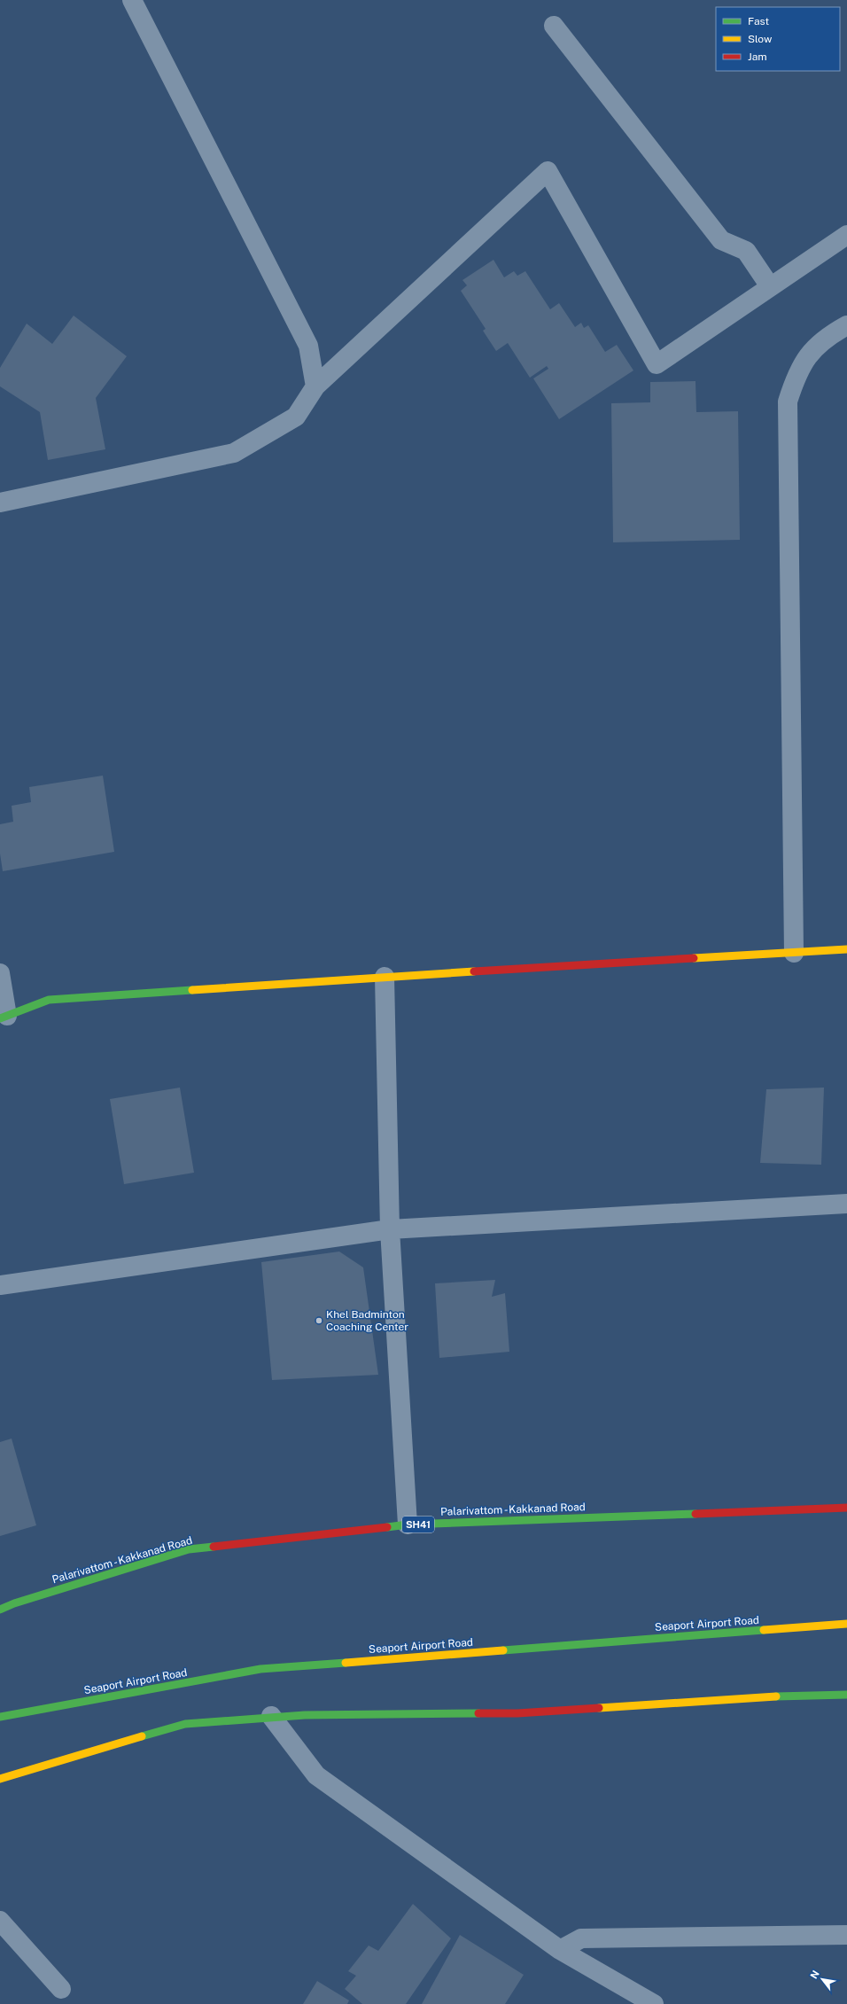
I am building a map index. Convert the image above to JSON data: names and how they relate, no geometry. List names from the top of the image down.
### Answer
{
  "streets": {
    "main road": ["Palarivattom - Kakkanad Road", "SH41", "Seaport Airport Road"]
  },
  "places": ["Khel Badminton Coaching Center"],
  "legend": ["Fast", "Slow", "Jam"],
  "north": "top left"
}
